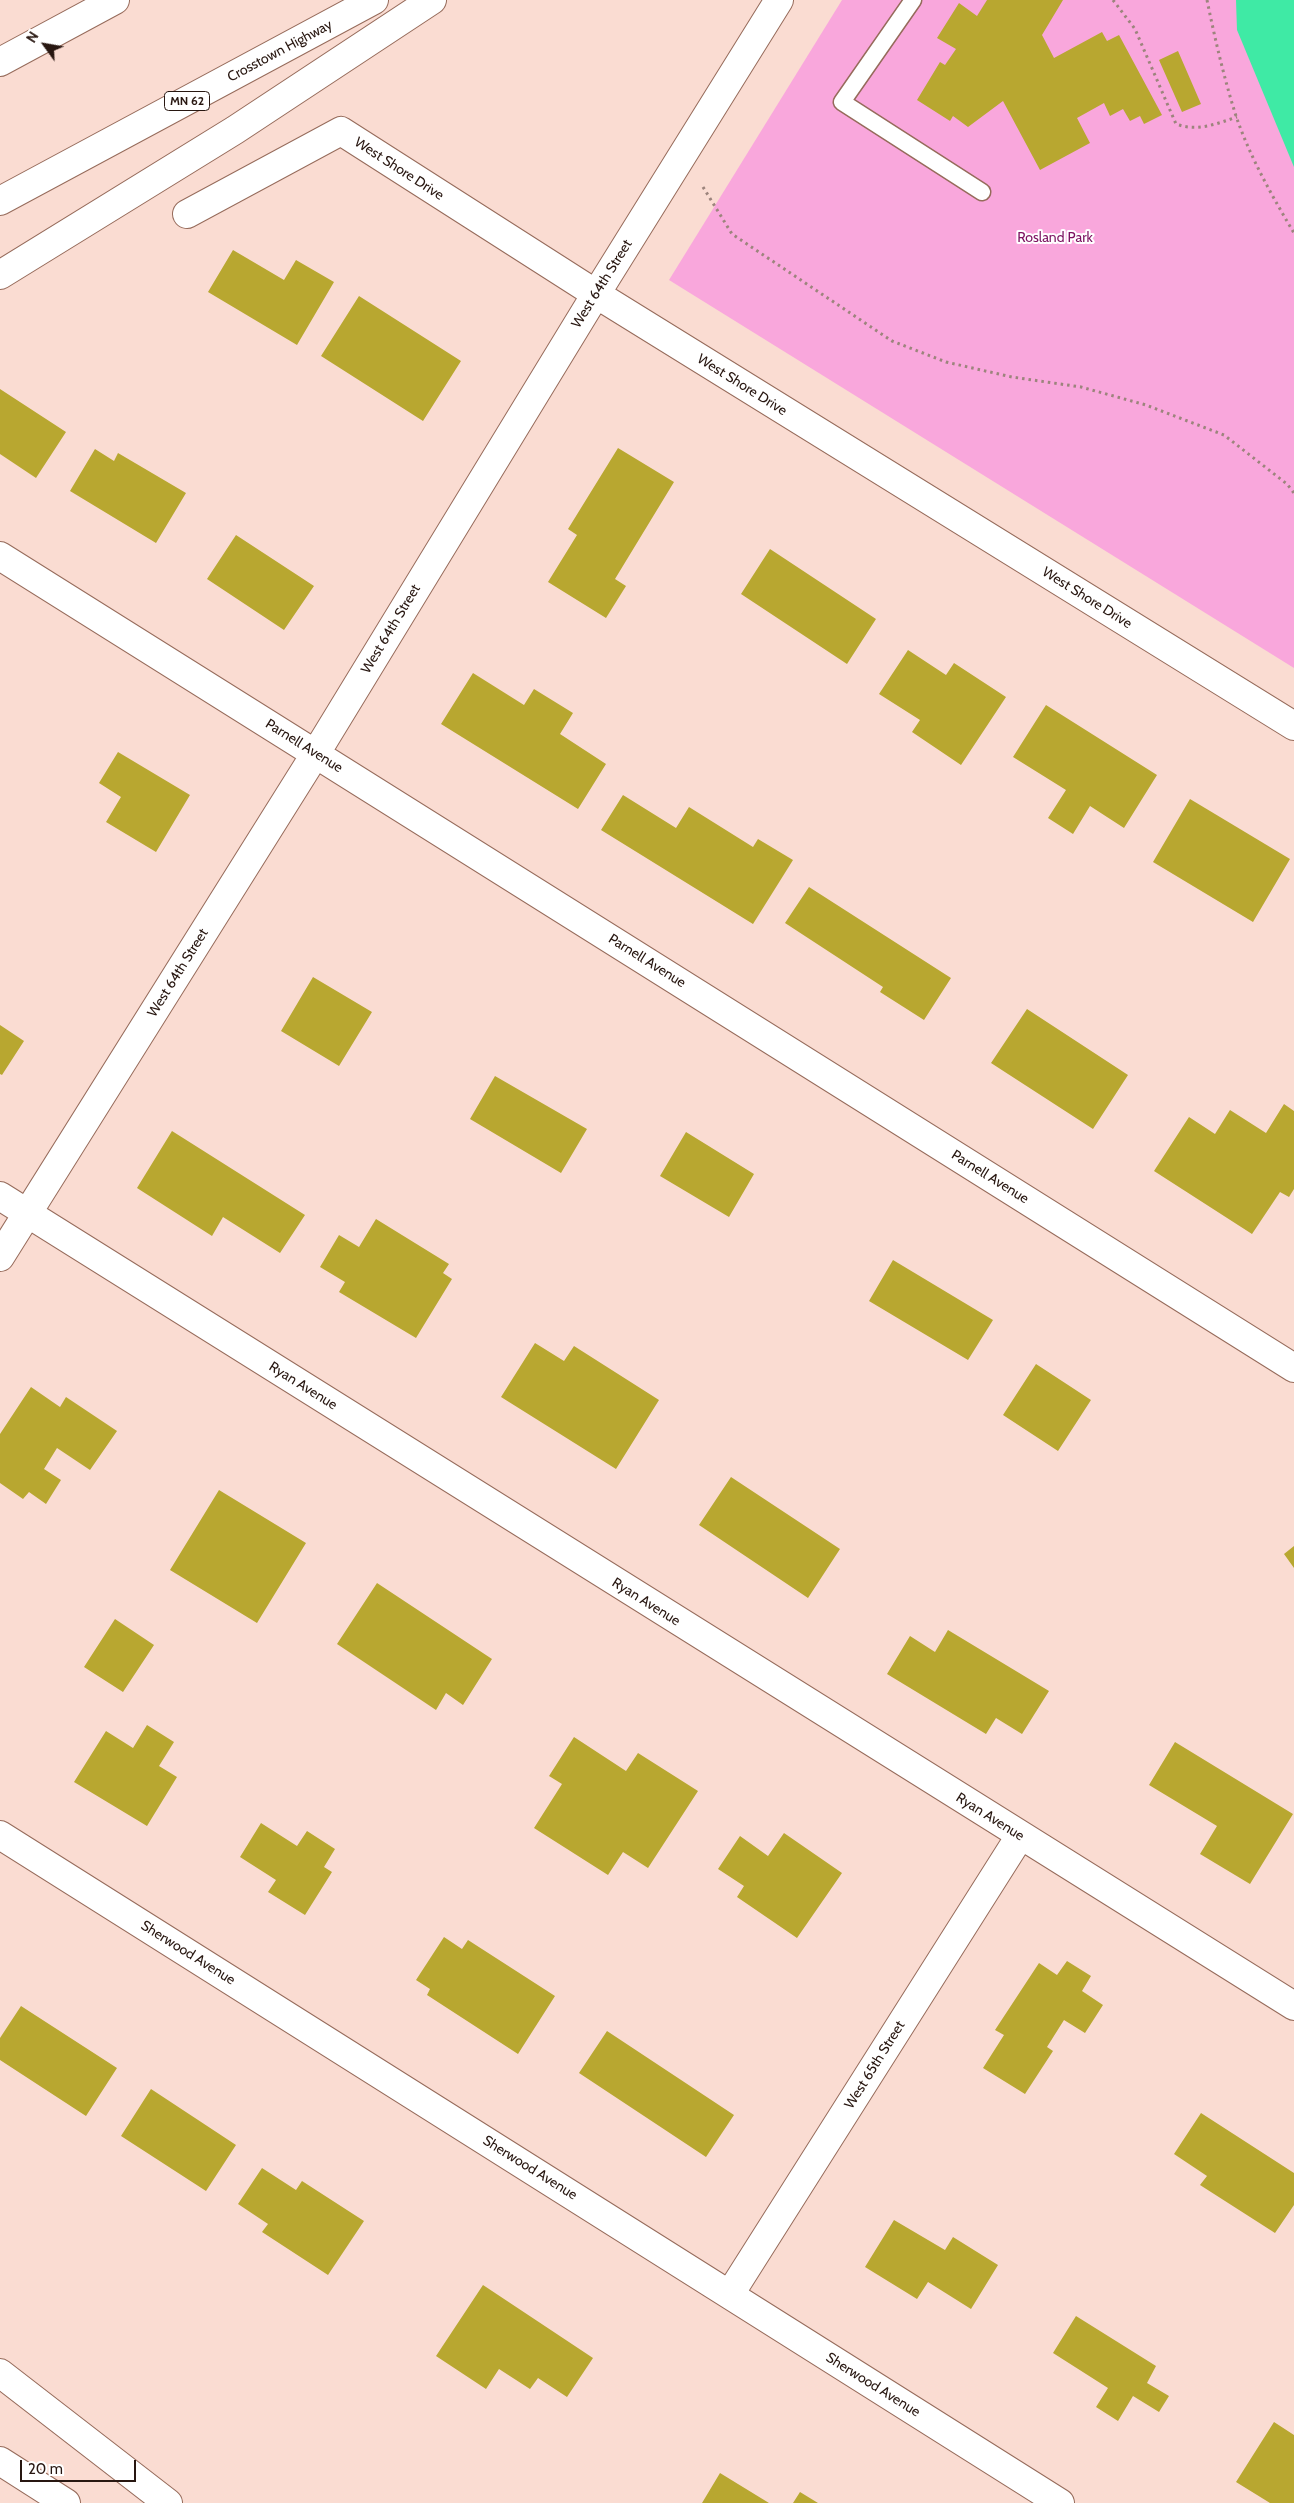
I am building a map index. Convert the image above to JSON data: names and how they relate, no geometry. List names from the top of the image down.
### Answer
{
  "streets": {
    "main road": [
      "Crosstown Highway",
      "MN 62",
      "West Shore Drive",
      "West 64th Street",
      "Parnell Avenue",
      "Ryan Avenue",
      "Sherwood Avenue",
      "West 65th Street"
    ]
  },
  "crossings": [
    ["West Shore Drive", "West 64th Street"],
    ["West 64th Street", "Parnell Avenue"],
    ["West 64th Street", "Ryan Avenue"],
    ["Ryan Avenue", "West 65th Street"],
    ["Sherwood Avenue", "West 65th Street"]
  ],
  "parks": ["Rosland Park"],
  "scale_bar": "20 m",
  "north": "top left"
}
